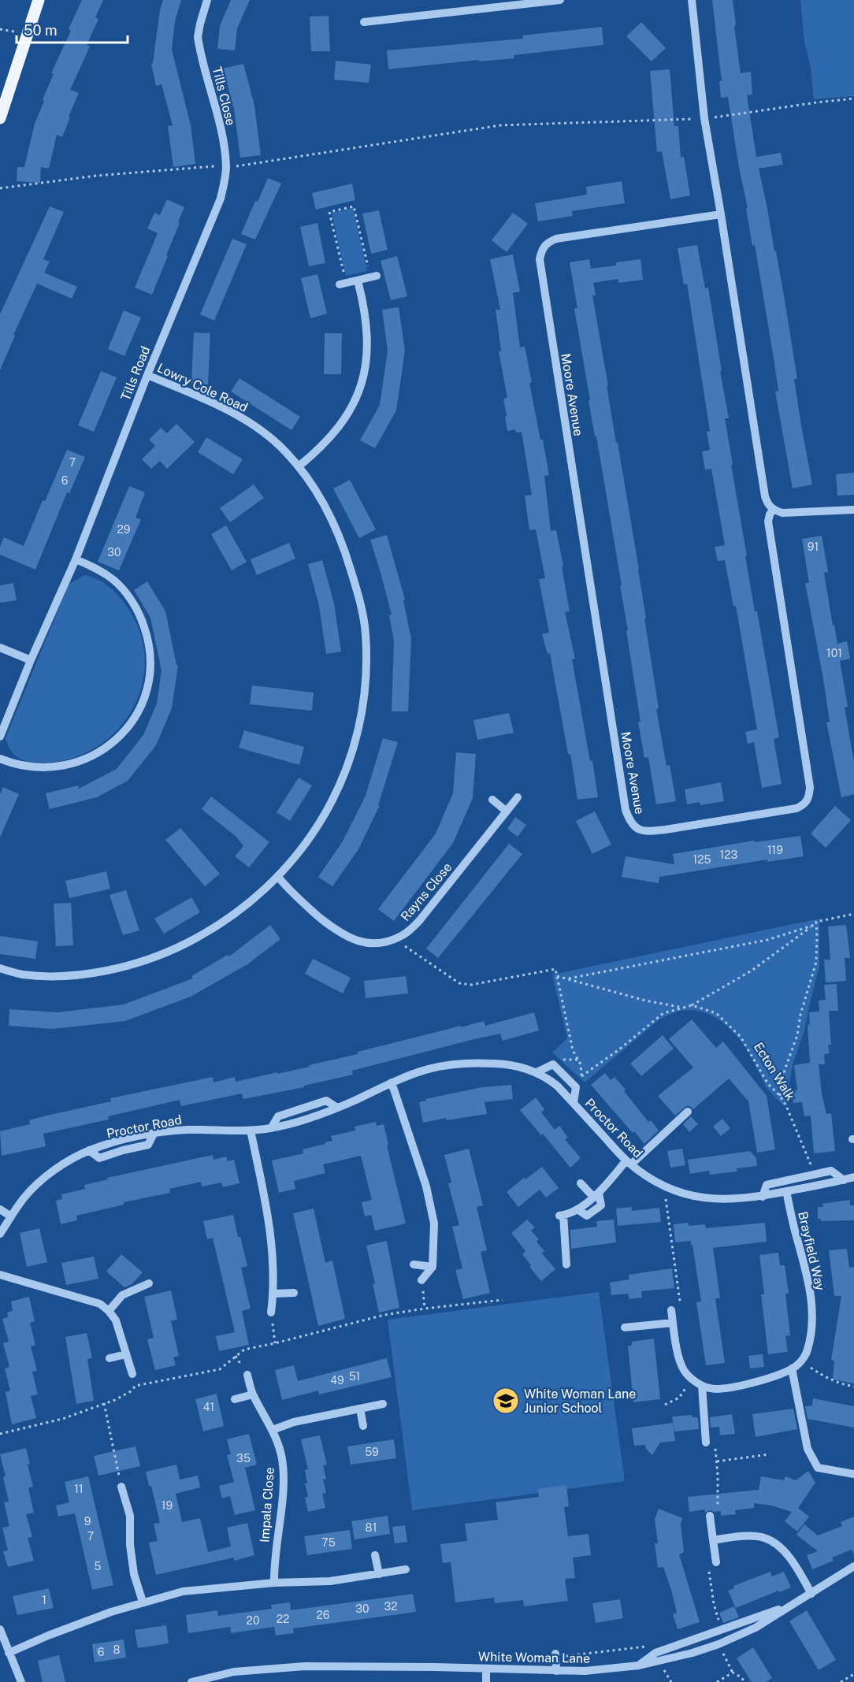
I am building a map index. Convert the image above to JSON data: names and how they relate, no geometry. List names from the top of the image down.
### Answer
{
  "streets": {
    "street": [
      "Tills Close",
      "Tills Road",
      "Lowry Cole Road",
      "Moore Avenue",
      "Rayns Close",
      "Proctor Road",
      "Brayfield Way",
      "Impala Close",
      "White Woman Lane"
    ],
    "path": ["Ecton Walk"]
  },
  "crossings": [
    ["Tills Close", "Tills Road"],
    ["Tills Road", "Lowry Cole Road"],
    ["Lowry Cole Road", "Rayns Close"],
    ["Proctor Road", "Brayfield Way"]
  ],
  "places": {
    "school or university": ["White Woman Lane Junior School"]
  },
  "house_numbers": [
    "7",
    "6",
    "29",
    "91",
    "30",
    "101",
    "119",
    "123",
    "125",
    "51",
    "49",
    "41",
    "59",
    "35",
    "11",
    "19",
    "9",
    "81",
    "7",
    "75",
    "5",
    "1",
    "32",
    "30",
    "26",
    "22",
    "20",
    "8",
    "6"
  ],
  "scale_bar": "50 m"
}
